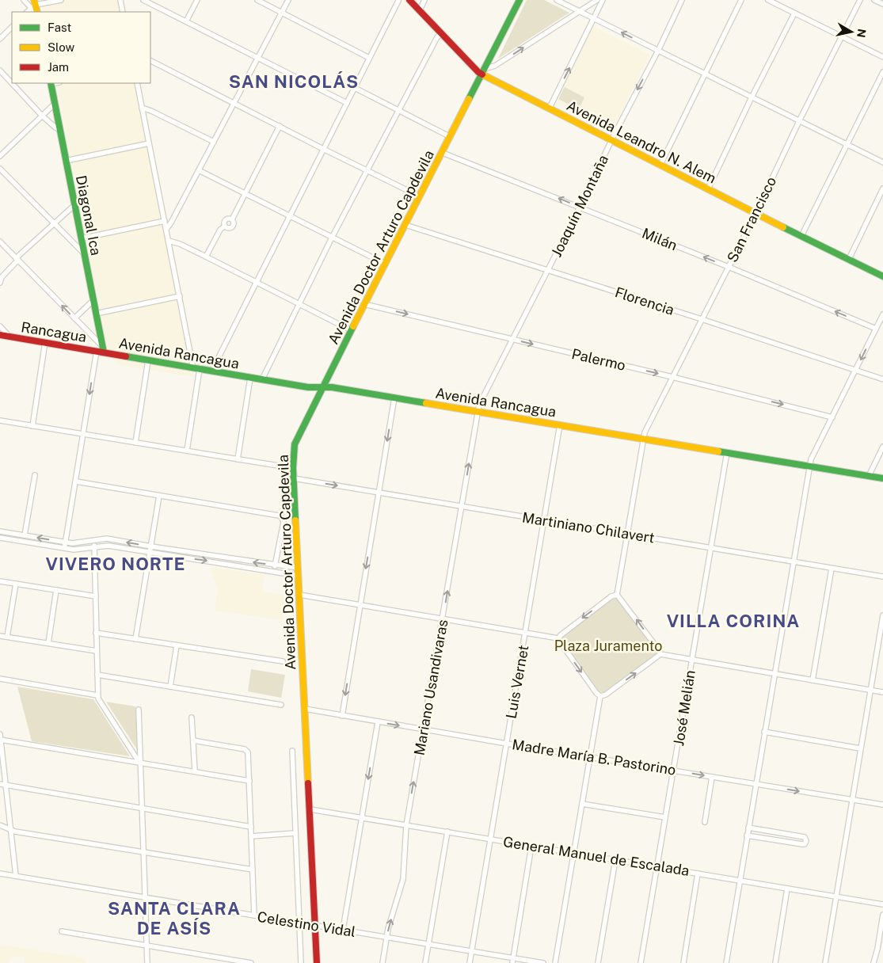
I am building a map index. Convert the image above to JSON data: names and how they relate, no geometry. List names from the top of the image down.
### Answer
{
  "streets": {
    "main road": [
      "Avenida Leandro N. Alem",
      "Diagonal Ica",
      "Avenida Doctor Arturo Capdevila",
      "Rancagua",
      "Avenida Rancagua"
    ],
    "street": [
      "Joaquín Montaña",
      "San Francisco",
      "Milán",
      "Florencia",
      "Palermo",
      "Martiniano Chilavert",
      "Luis Vernet",
      "Mariano Usandivaras",
      "José Melián",
      "Madre María B. Pastorino",
      "General Manuel de Escalada",
      "Celestino Vidal"
    ]
  },
  "crossings": [
    ["Avenida Leandro N. Alem", "Joaquín Montaña"],
    ["Avenida Leandro N. Alem", "San Francisco"],
    ["Avenida Leandro N. Alem", "Avenida Doctor Arturo Capdevila"],
    ["Joaquín Montaña", "Milán"],
    ["Joaquín Montaña", "Florencia"],
    ["Joaquín Montaña", "Avenida Rancagua"],
    ["Joaquín Montaña", "Palermo"],
    ["Joaquín Montaña", "Mariano Usandivaras"],
    ["Diagonal Ica", "Rancagua"],
    ["Diagonal Ica", "Avenida Rancagua"],
    ["San Francisco", "Milán"],
    ["San Francisco", "Florencia"],
    ["San Francisco", "Avenida Rancagua"],
    ["San Francisco", "Palermo"],
    ["San Francisco", "Martiniano Chilavert"],
    ["Milán", "Avenida Doctor Arturo Capdevila"],
    ["Avenida Doctor Arturo Capdevila", "Florencia"],
    ["Avenida Doctor Arturo Capdevila", "Avenida Rancagua"],
    ["Avenida Doctor Arturo Capdevila", "Palermo"],
    ["Avenida Doctor Arturo Capdevila", "Martiniano Chilavert"],
    ["Avenida Doctor Arturo Capdevila", "Madre María B. Pastorino"],
    ["Avenida Doctor Arturo Capdevila", "General Manuel de Escalada"],
    ["Avenida Doctor Arturo Capdevila", "Celestino Vidal"],
    ["Rancagua", "Avenida Rancagua"],
    ["Avenida Rancagua", "Luis Vernet"],
    ["Avenida Rancagua", "Mariano Usandivaras"],
    ["Avenida Rancagua", "José Melián"],
    ["Martiniano Chilavert", "Luis Vernet"],
    ["Martiniano Chilavert", "Mariano Usandivaras"],
    ["Martiniano Chilavert", "José Melián"],
    ["Luis Vernet", "Madre María B. Pastorino"],
    ["Luis Vernet", "General Manuel de Escalada"],
    ["Luis Vernet", "Celestino Vidal"],
    ["Mariano Usandivaras", "Madre María B. Pastorino"],
    ["Mariano Usandivaras", "General Manuel de Escalada"],
    ["Mariano Usandivaras", "Celestino Vidal"],
    ["José Melián", "Madre María B. Pastorino"],
    ["José Melián", "General Manuel de Escalada"]
  ],
  "one_way": ["Milán", "Palermo", "Mariano Usandivaras"],
  "districts": [
    "SAN NICOLÁS",
    "VIVERO NORTE",
    "VILLA CORINA",
    "SANTA CLARA DE ASÍS"
  ],
  "parks": ["Plaza Juramento"],
  "legend": ["Fast", "Slow", "Jam"],
  "north": "right"
}
